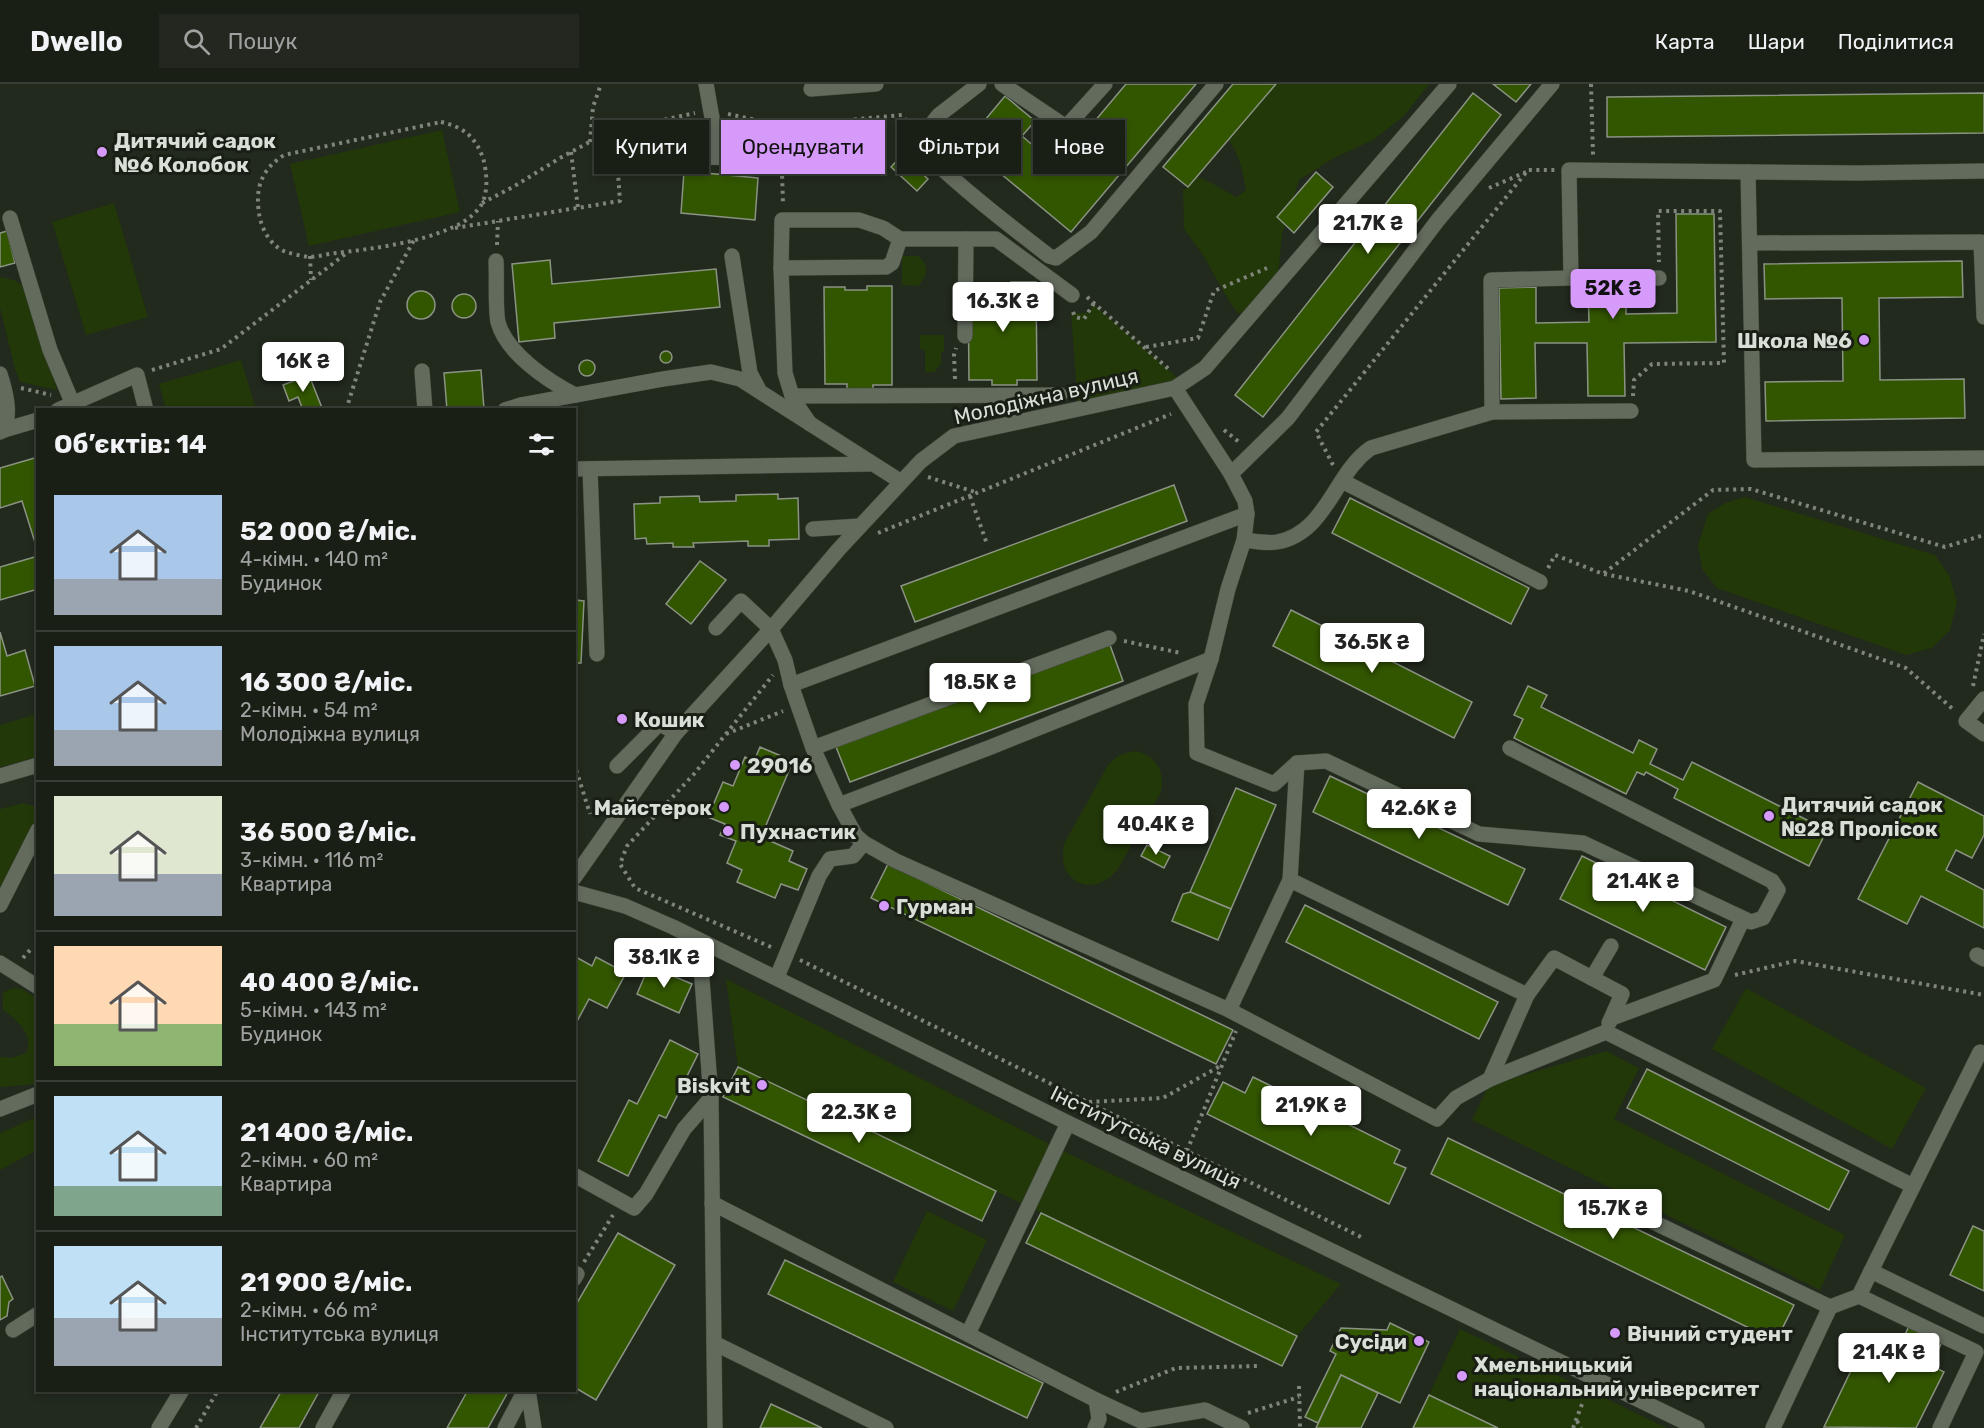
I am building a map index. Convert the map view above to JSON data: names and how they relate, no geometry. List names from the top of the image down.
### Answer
{
  "streets": {
    "street": ["Молодіжна вулиця", "Інститутська вулиця"]
  },
  "places": [
    "Дитячий садок №6 Колобок",
    "Школа №6",
    "Кошик",
    "29016",
    "Майстерок",
    "Дитячий садок №28 Пролісок",
    "Пухнастик",
    "Гурман",
    "Biskvit",
    "Вічний студент",
    "Сусіди",
    "Хмельницький національний університет"
  ],
  "page": {
    "header": "Dwello",
    "search": "Пошук",
    "nav": ["Карта", "Шари", "Поділитися"],
    "chip": [
      "Купити",
      "Орендувати",
      "Фільтри",
      "Нове"
    ],
    "price": [
      "21.7K ₴",
      "52K ₴",
      "16.3K ₴",
      "16K ₴",
      "36.5K ₴",
      "18.5K ₴",
      "42.6K ₴",
      "40.4K ₴",
      "21.4K ₴",
      "38.1K ₴",
      "21.9K ₴",
      "22.3K ₴",
      "15.7K ₴",
      "21.4K ₴"
    ],
    "heading": "Об’єктів: 14",
    "list": [
      {
        "name": "52 000 ₴/міс.",
        "note": "4-кімн. · 140 m² · Будинок"
      },
      {
        "name": "16 300 ₴/міс.",
        "note": "2-кімн. · 54 m² · Молодіжна вулиця"
      },
      {
        "name": "36 500 ₴/міс.",
        "note": "3-кімн. · 116 m² · Квартира"
      },
      {
        "name": "40 400 ₴/міс.",
        "note": "5-кімн. · 143 m² · Будинок"
      },
      {
        "name": "21 400 ₴/міс.",
        "note": "2-кімн. · 60 m² · Квартира"
      },
      {
        "name": "21 900 ₴/міс.",
        "note": "2-кімн. · 66 m² · Інститутська вулиця"
      }
    ]
  }
}
